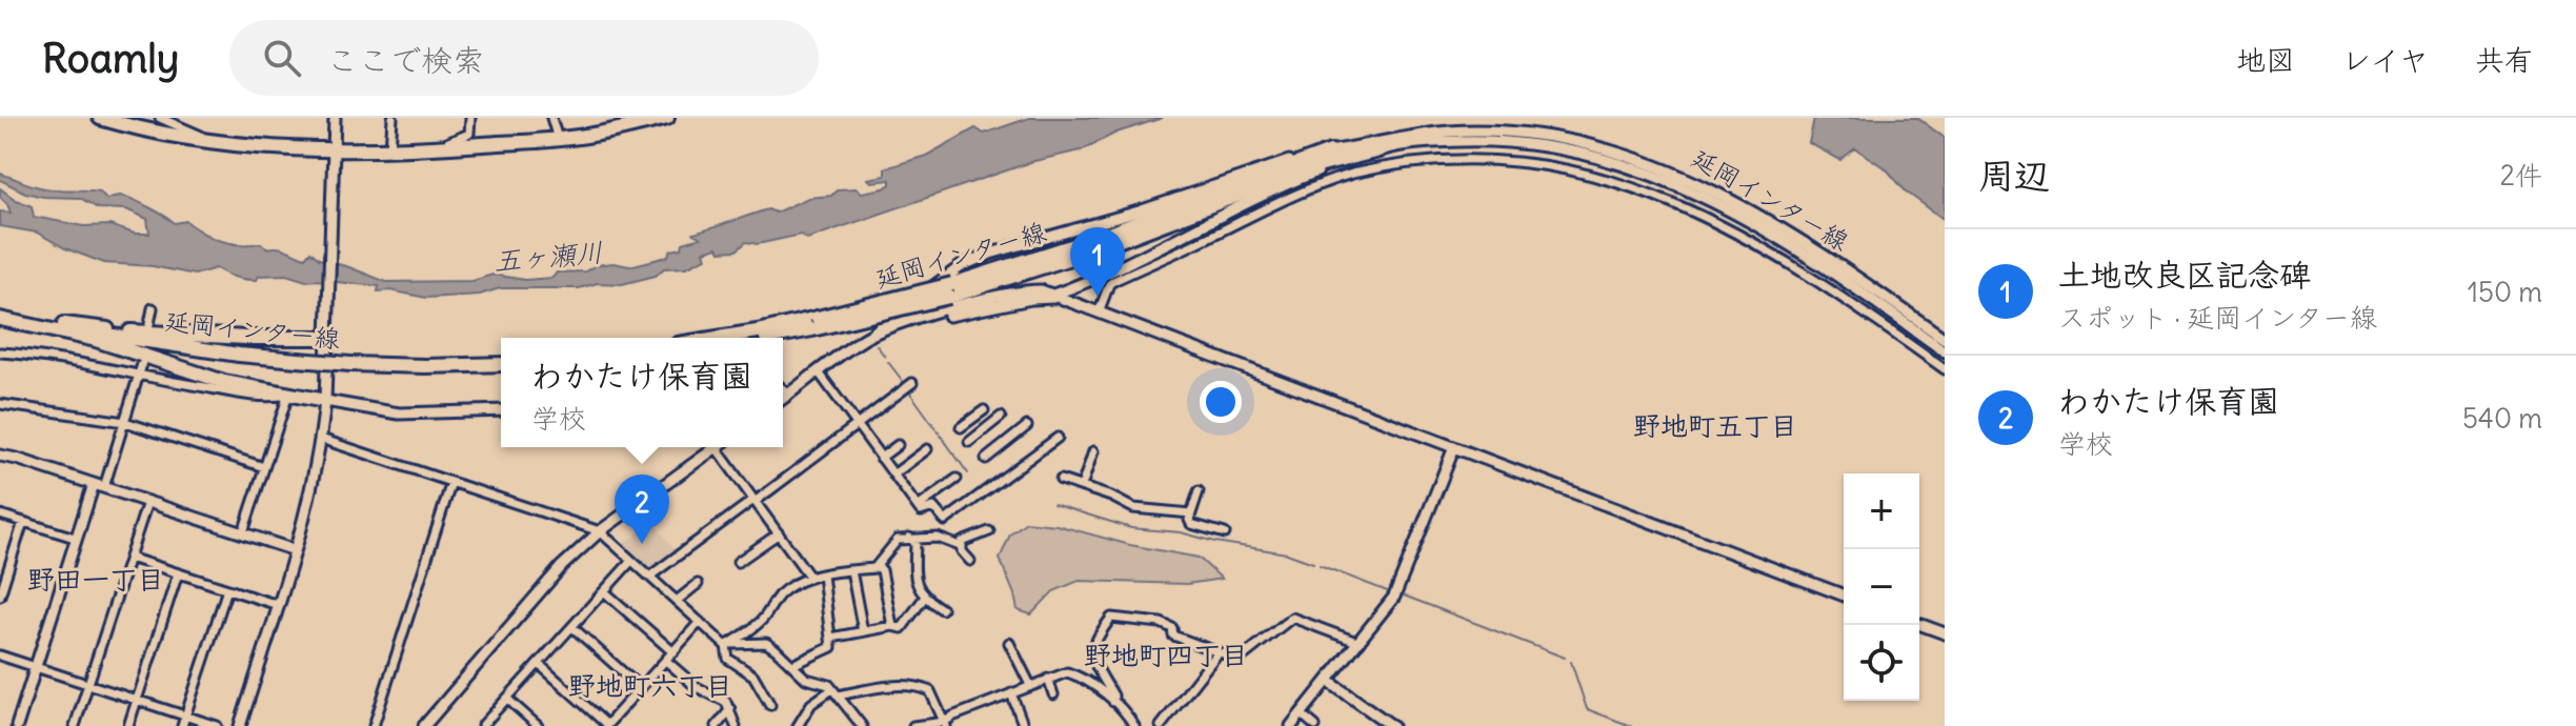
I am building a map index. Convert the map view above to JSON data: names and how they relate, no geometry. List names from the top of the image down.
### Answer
{
  "streets": {
    "highway": ["延岡インター線"]
  },
  "districts": [
    "野地町五丁目",
    "野田一丁目",
    "野地町四丁目",
    "野地町六丁目"
  ],
  "water": ["五ヶ瀬川"],
  "page": {
    "header": "Roamly",
    "search": "ここで検索",
    "nav": ["地図", "レイヤ", "共有"],
    "heading": ["周辺", "2件"],
    "pins": ["1", "2"],
    "list": [
      {
        "mark": "1",
        "name": "土地改良区記念碑",
        "note": "スポット · 延岡インター線",
        "value": "150 m"
      },
      {
        "mark": "2",
        "name": "わかたけ保育園",
        "note": "学校",
        "value": "540 m"
      }
    ],
    "popup": ["わかたけ保育園", "学校"],
    "map_buttons": ["+", "−"]
  }
}
